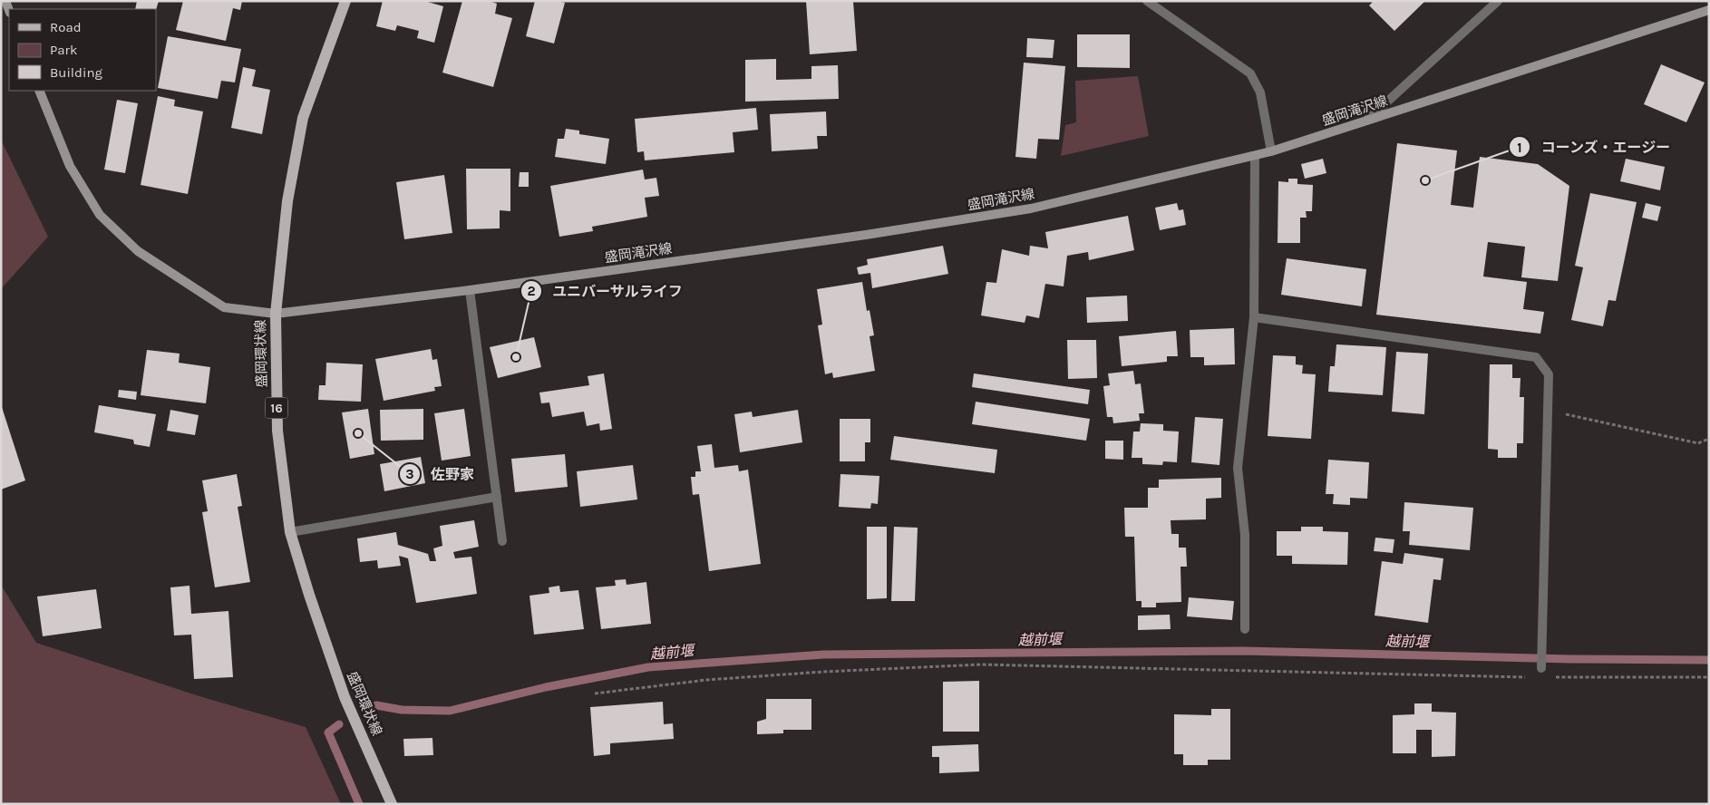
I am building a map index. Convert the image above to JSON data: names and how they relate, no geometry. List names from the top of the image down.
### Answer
{
  "streets": {
    "main road": ["盛岡滝沢線", "盛岡環状線", "16"]
  },
  "crossings": [
    ["盛岡滝沢線", "盛岡環状線"]
  ],
  "water": ["越前堰"],
  "places": ["コーンズ・エージー", "ユニバーサルライフ", "佐野家"],
  "legend": ["Road", "Park", "Building"]
}
